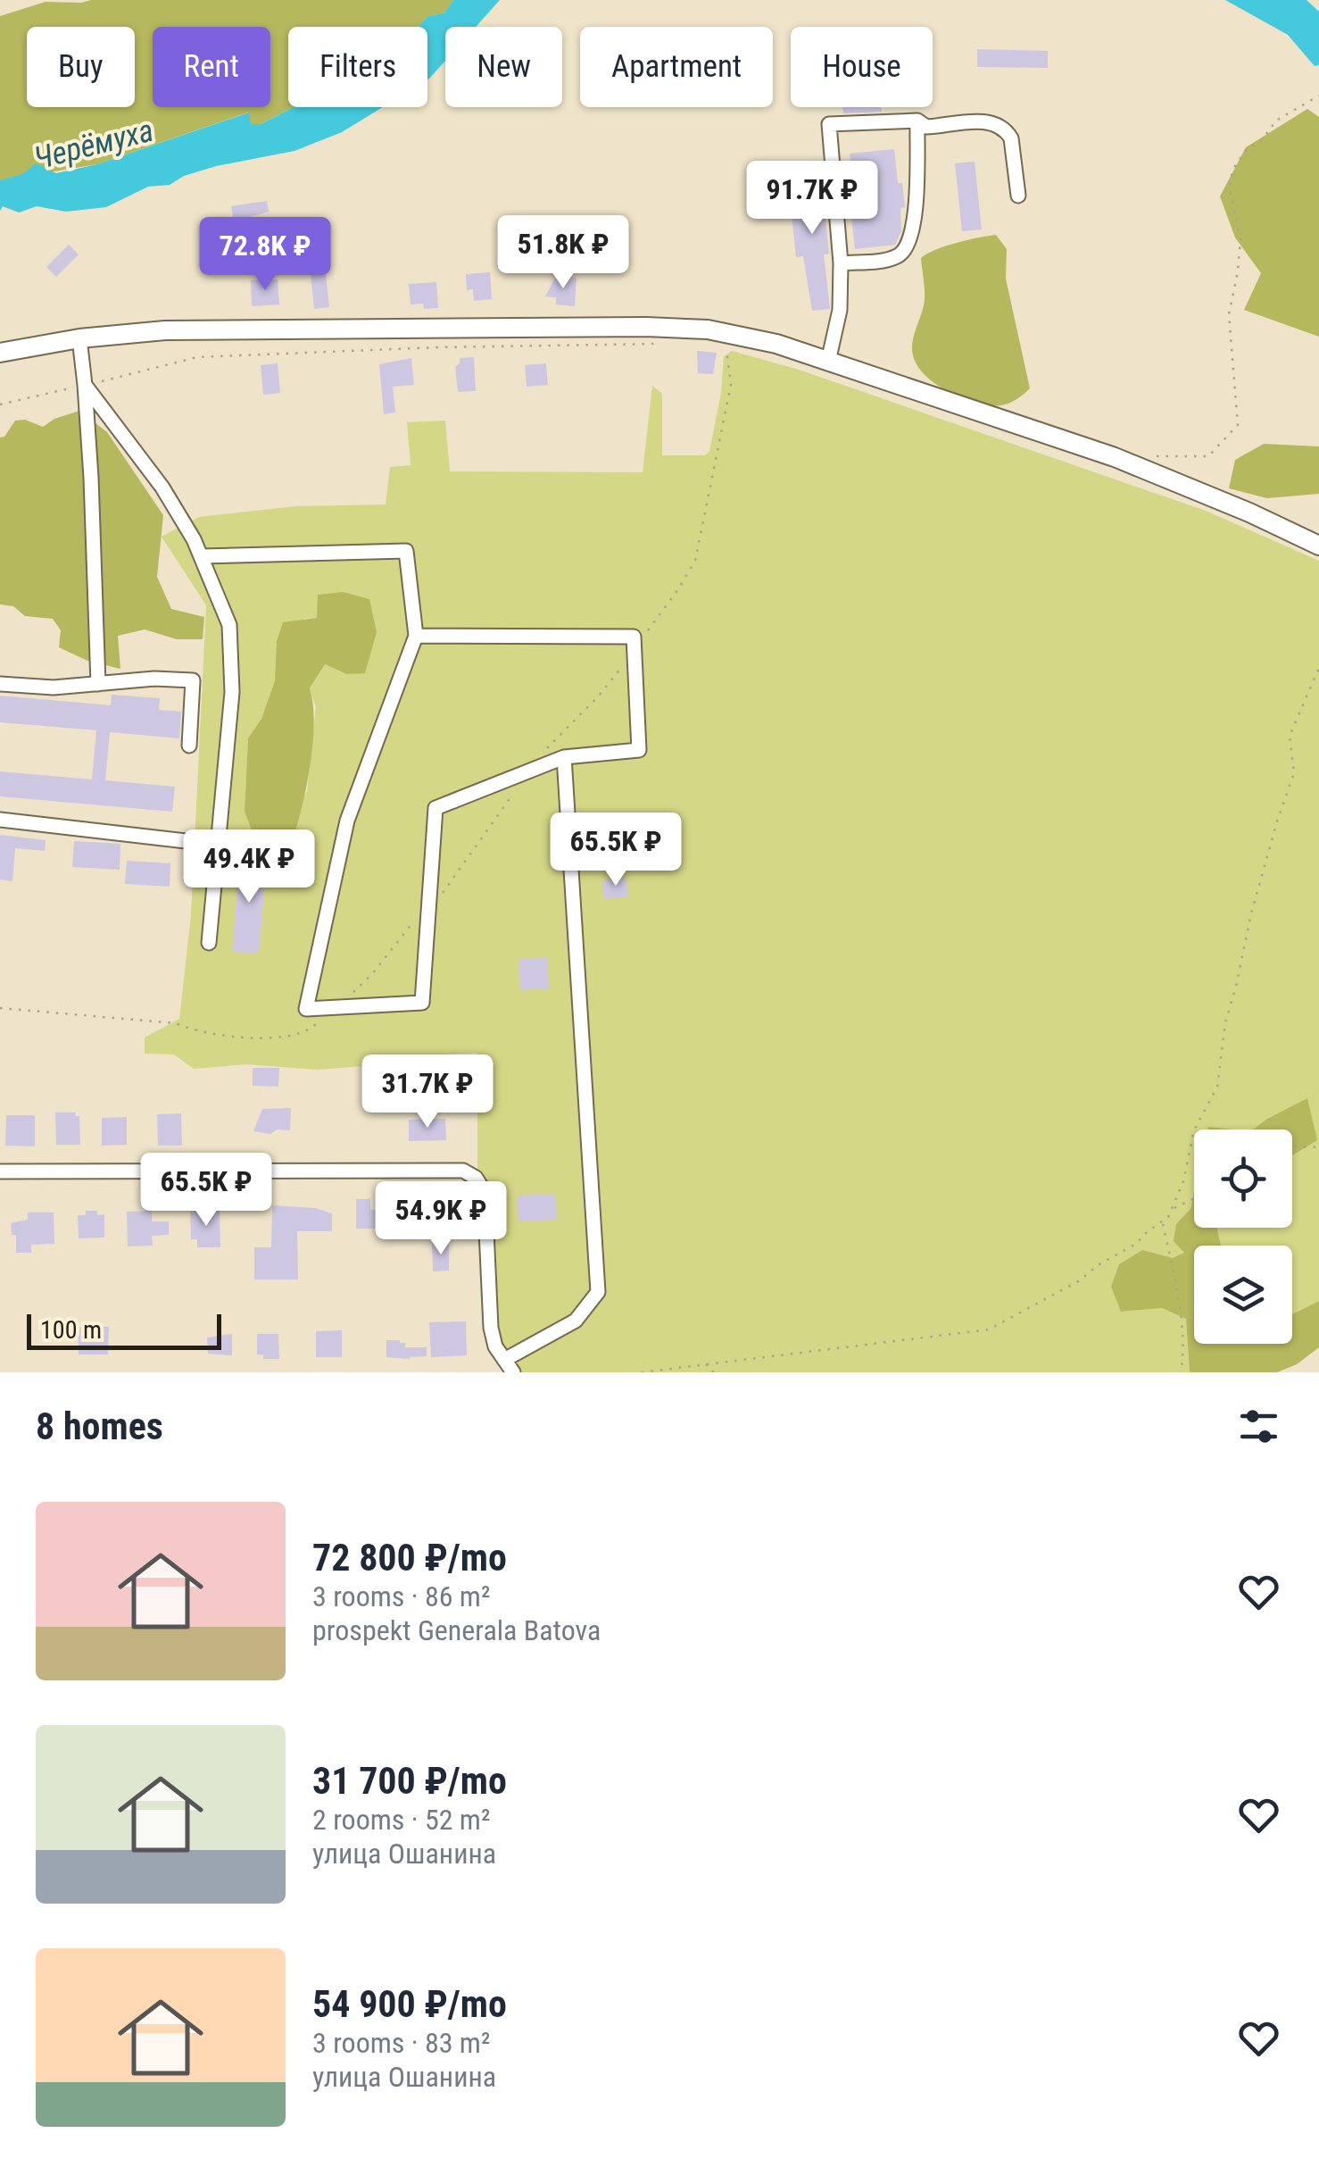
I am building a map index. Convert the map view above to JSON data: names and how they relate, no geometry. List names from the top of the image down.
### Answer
{
  "water": ["Черёмуха"],
  "scale_bar": "100 m",
  "page": {
    "chip": [
      "Buy",
      "Rent",
      "Filters",
      "New",
      "Apartment",
      "House"
    ],
    "price": [
      "91.7K ₽",
      "51.8K ₽",
      "72.8K ₽",
      "65.5K ₽",
      "49.4K ₽",
      "31.7K ₽",
      "65.5K ₽",
      "54.9K ₽"
    ],
    "scale": "100 m",
    "heading": "8 homes",
    "list": [
      {
        "name": "72 800 ₽/mo",
        "note": "3 rooms · 86 m² · prospekt Generala Batova"
      },
      {
        "name": "31 700 ₽/mo",
        "note": "2 rooms · 52 m² · улица Ошанина"
      },
      {
        "name": "54 900 ₽/mo",
        "note": "3 rooms · 83 m² · улица Ошанина"
      }
    ]
  }
}
